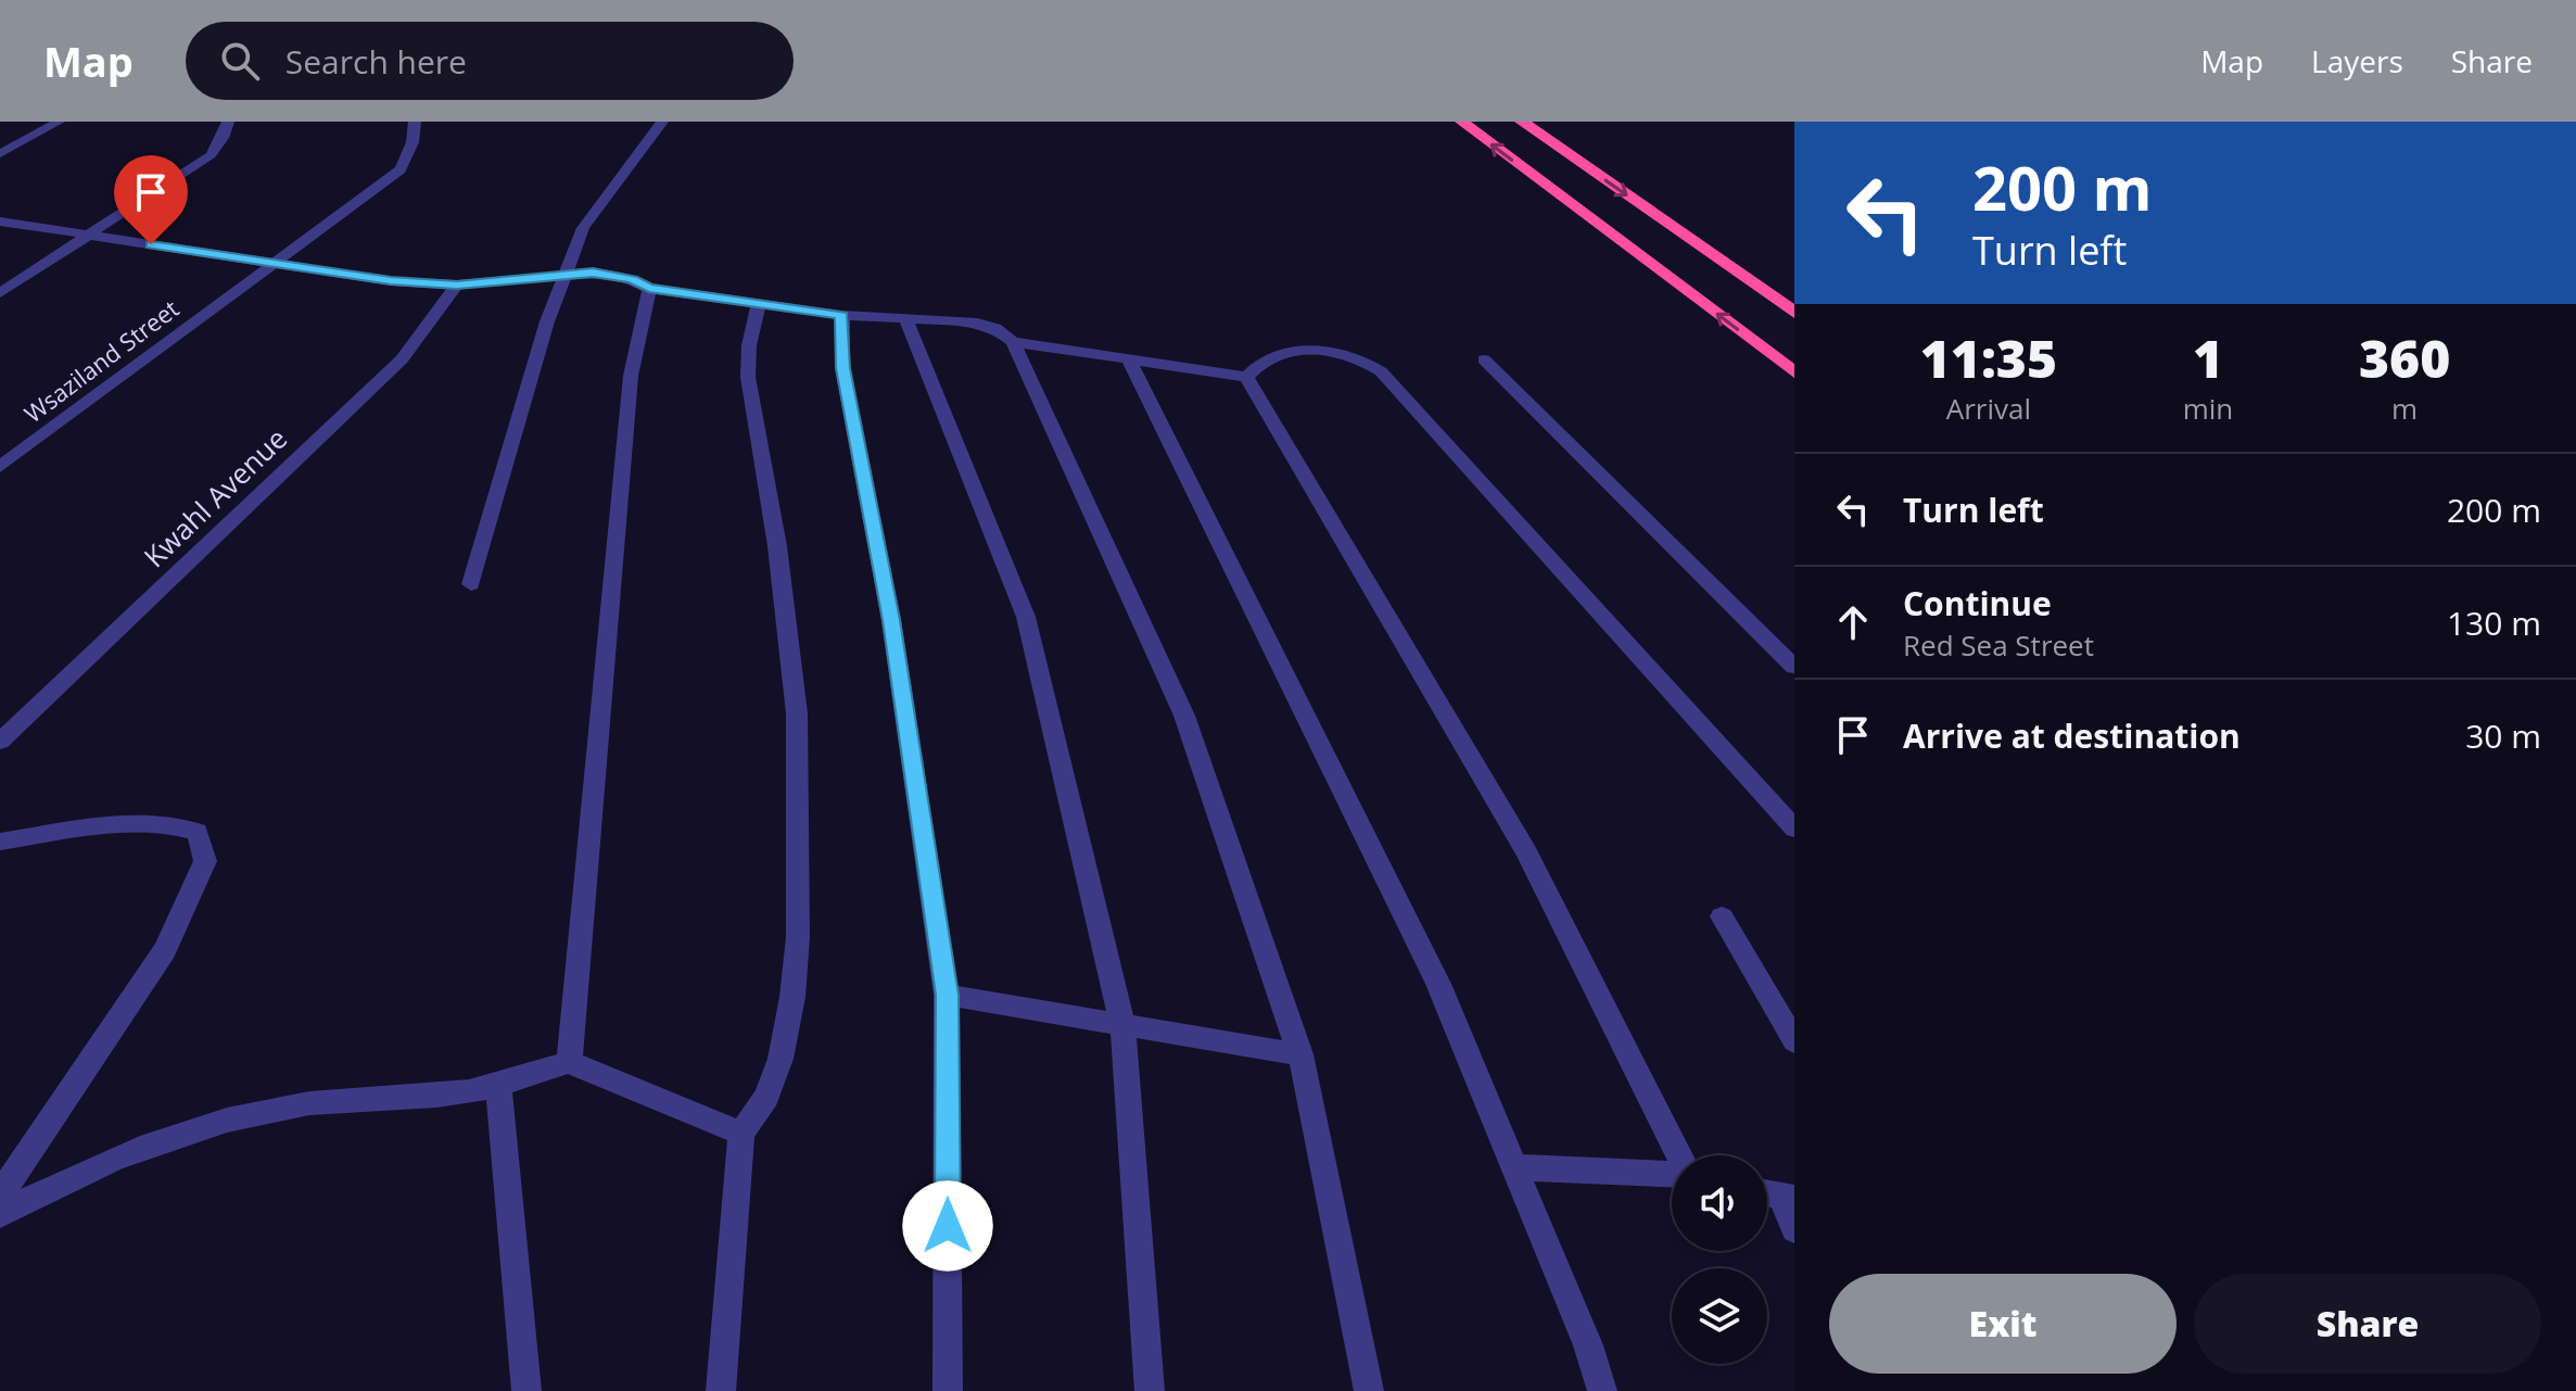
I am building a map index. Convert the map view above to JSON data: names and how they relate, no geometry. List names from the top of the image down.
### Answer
{
  "streets": {
    "street": ["Wsaziland Street", "Kwahl Avenue"]
  },
  "page": {
    "header": "Map",
    "search": "Search here",
    "nav": ["Map", "Layers", "Share"],
    "turn": ["200 m", "Turn left"],
    "eta": [
      "11:35",
      "Arrival",
      "1",
      "min",
      "360",
      "m"
    ],
    "list": [
      {
        "name": "Turn left",
        "value": "200 m"
      },
      {
        "name": "Continue",
        "note": "Red Sea Street",
        "value": "130 m"
      },
      {
        "name": "Arrive at destination",
        "value": "30 m"
      }
    ],
    "buttons": ["Exit", "Share"]
  }
}
